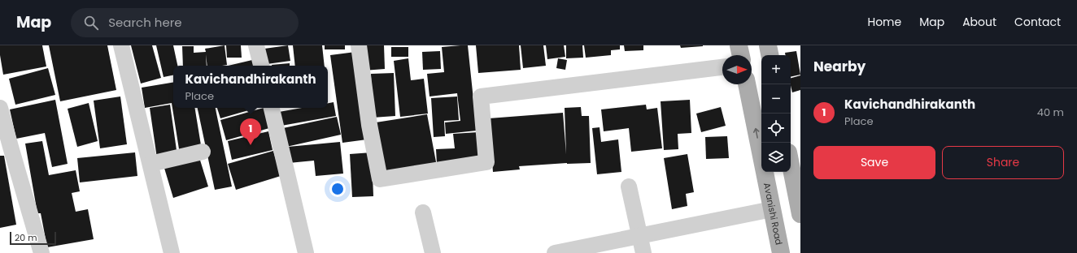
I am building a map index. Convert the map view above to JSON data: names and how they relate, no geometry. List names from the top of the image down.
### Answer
{
  "streets": {
    "main road": ["Avanishi Road"]
  },
  "scale_bar": "20 m",
  "north": "right",
  "page": {
    "header": "Map",
    "search": "Search here",
    "nav": [
      "Home",
      "Map",
      "About",
      "Contact"
    ],
    "heading": "Nearby",
    "map_buttons": ["+", "−"],
    "popup": ["Kavichandhirakanth", "Place"],
    "list": [
      {
        "mark": "1",
        "name": "Kavichandhirakanth",
        "note": "Place",
        "value": "40 m"
      }
    ],
    "pins": "1",
    "buttons": ["Save", "Share"],
    "scale": "20 m"
  }
}
